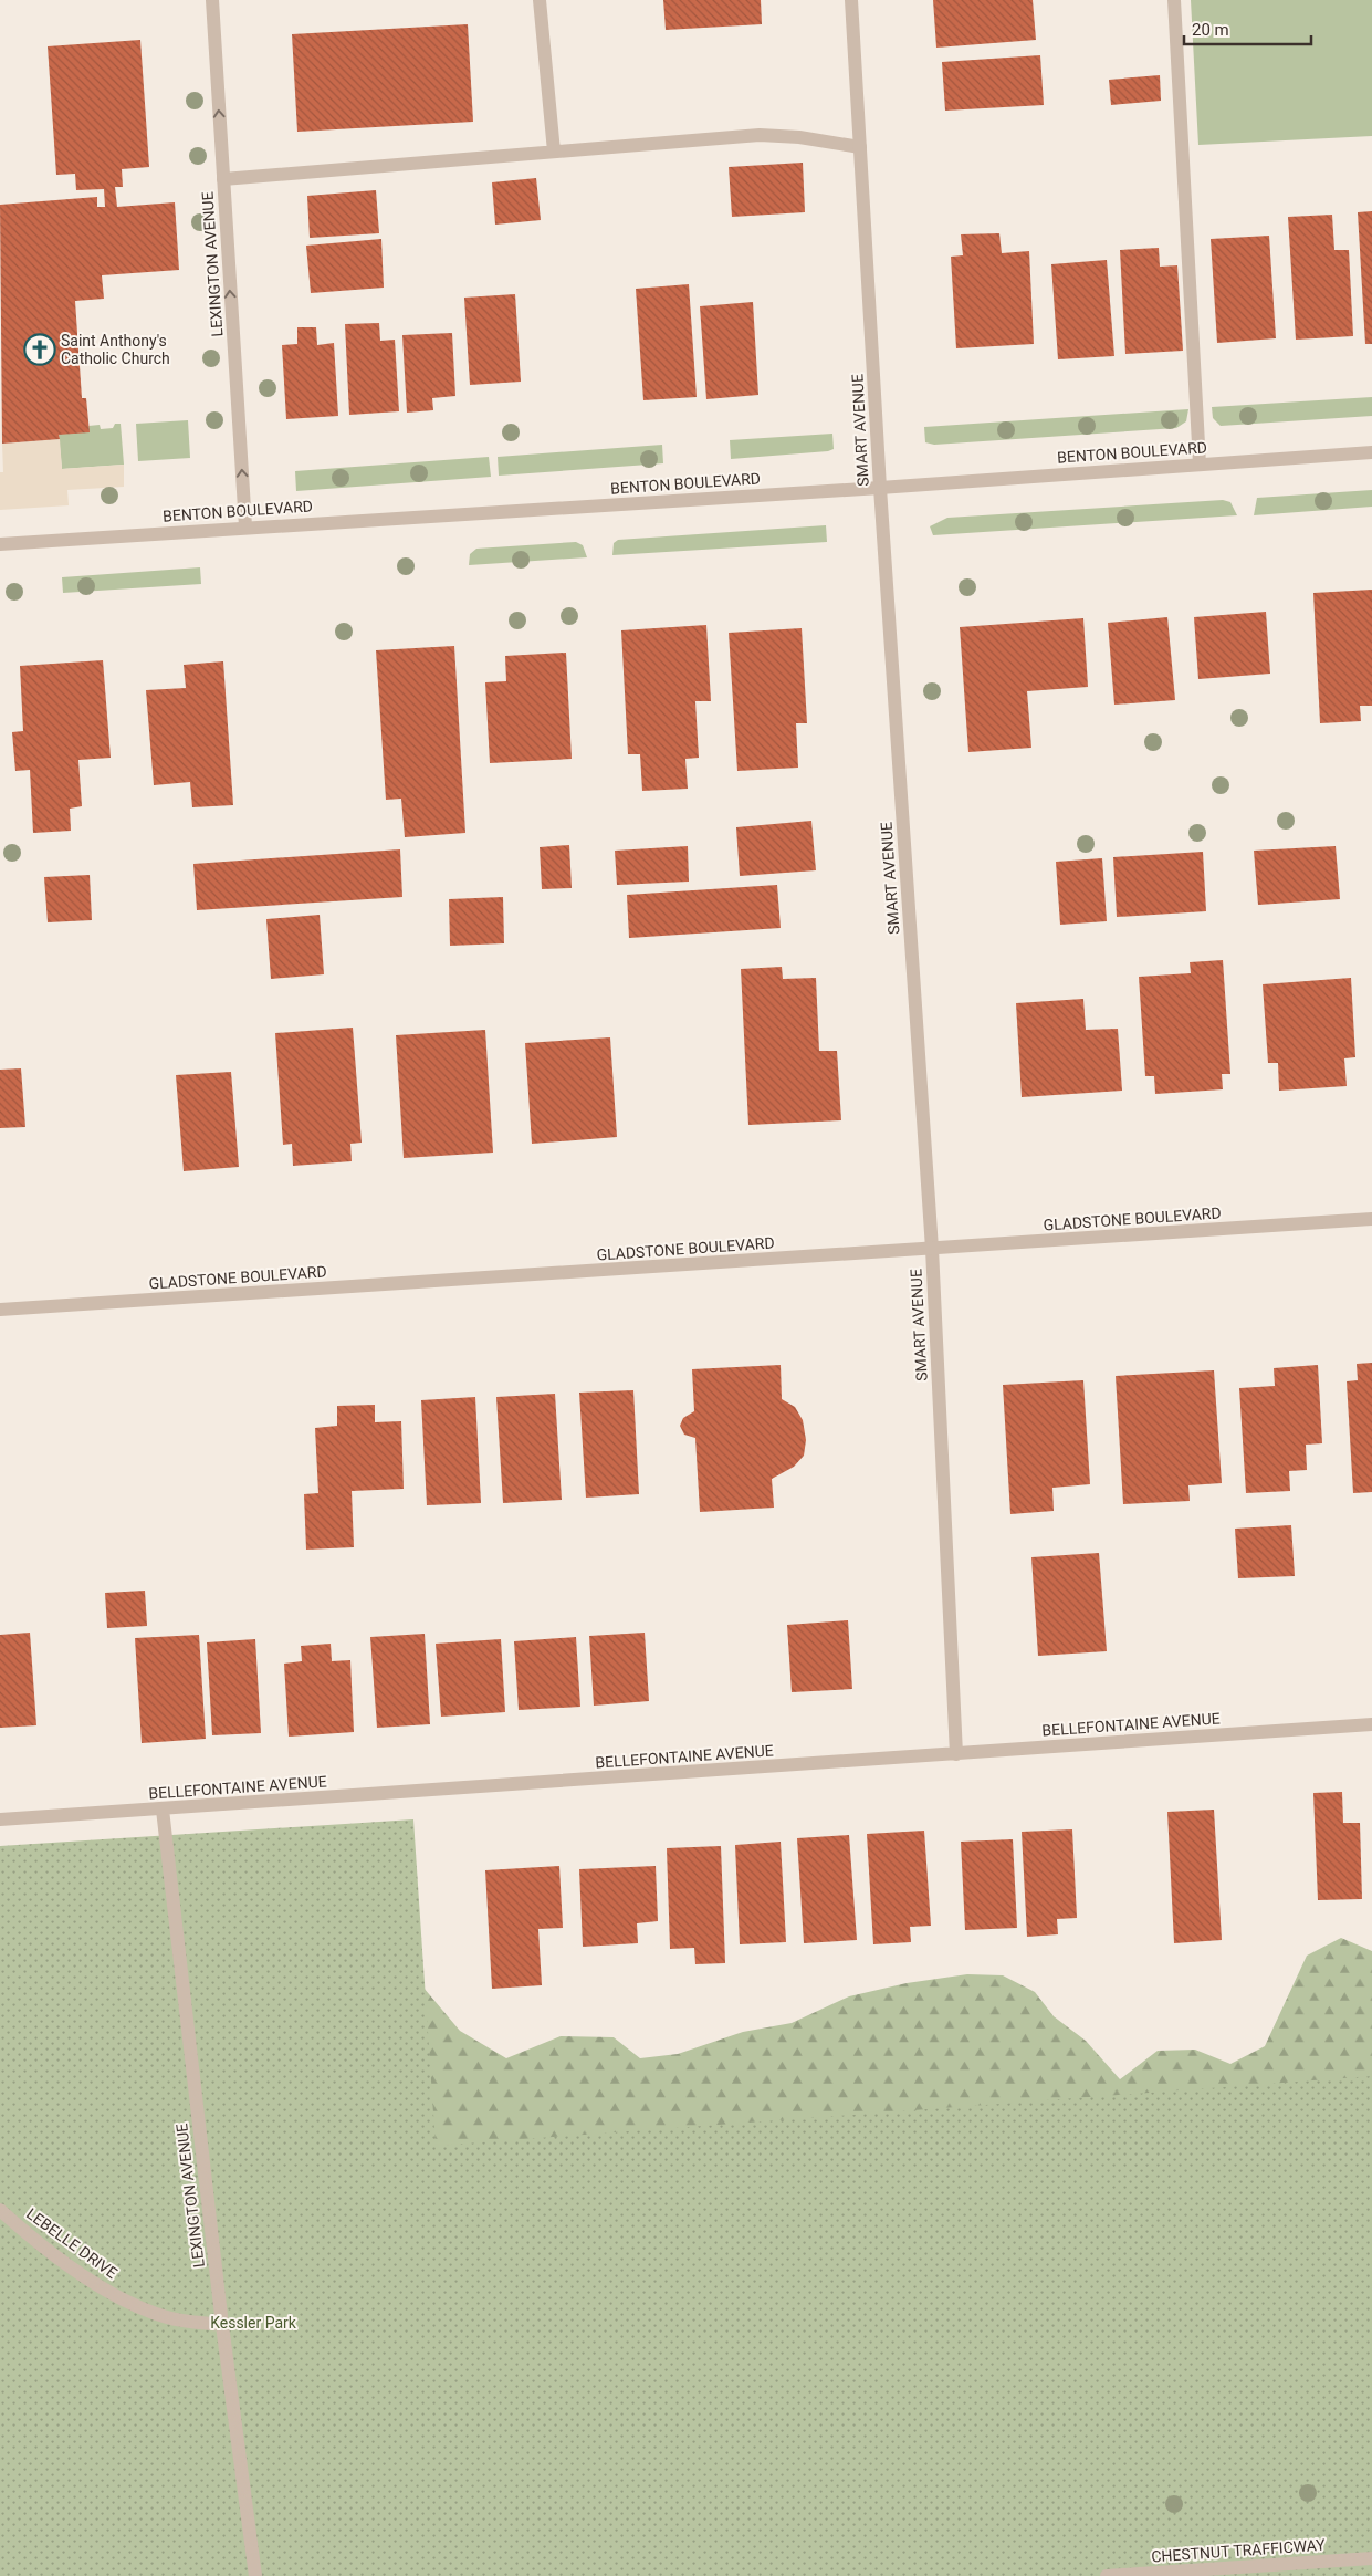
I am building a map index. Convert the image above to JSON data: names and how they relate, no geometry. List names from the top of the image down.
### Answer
{
  "streets": {
    "street": [
      "LEXINGTON AVENUE",
      "SMART AVENUE",
      "BENTON BOULEVARD",
      "GLADSTONE BOULEVARD",
      "BELLEFONTAINE AVENUE",
      "LEBELLE DRIVE",
      "CHESTNUT TRAFFICWAY"
    ]
  },
  "crossings": [
    ["LEXINGTON AVENUE", "BENTON BOULEVARD"],
    ["LEXINGTON AVENUE", "BELLEFONTAINE AVENUE"],
    ["LEXINGTON AVENUE", "LEBELLE DRIVE"],
    ["SMART AVENUE", "BENTON BOULEVARD"],
    ["SMART AVENUE", "GLADSTONE BOULEVARD"],
    ["SMART AVENUE", "BELLEFONTAINE AVENUE"]
  ],
  "one_way": ["LEXINGTON AVENUE"],
  "parks": ["Kessler Park"],
  "places": {
    "church": ["Saint Anthony's Catholic Church"]
  },
  "scale_bar": "20 m"
}
